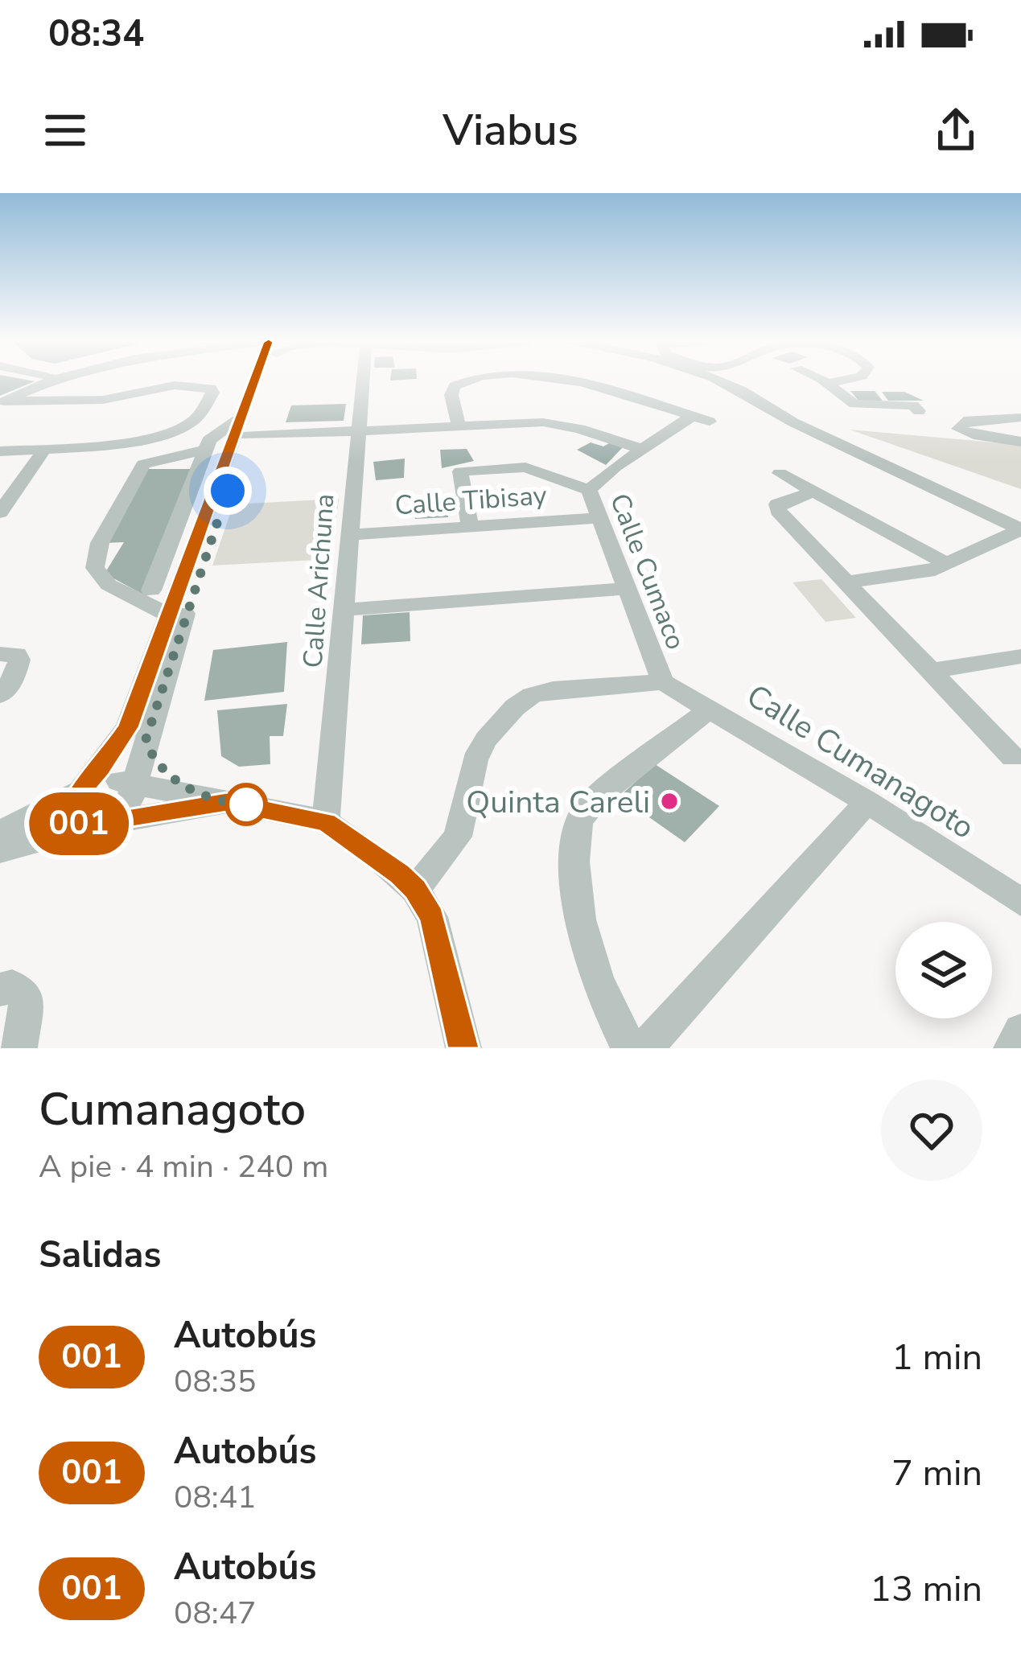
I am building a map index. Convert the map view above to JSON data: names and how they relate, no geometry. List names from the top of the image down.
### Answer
{
  "streets": {
    "street": [
      "Calle Tibisay",
      "Calle Cumaco",
      "Calle Arichuna",
      "Calle Cumanagoto"
    ]
  },
  "crossings": [
    ["Calle Tibisay", "Calle Cumaco"],
    ["Calle Tibisay", "Calle Arichuna"],
    ["Calle Cumaco", "Calle Cumanagoto"]
  ],
  "places": ["Quinta Careli"],
  "lines": ["bus line 001"],
  "page": {
    "status": "08:34",
    "header": "Viabus",
    "on_map": "001",
    "heading": [
      ["Cumanagoto", "A pie · 4 min · 240 m"],
      "Salidas"
    ],
    "list": [
      {
        "mark": "001",
        "name": "Autobús",
        "note": "08:35",
        "value": "1 min"
      },
      {
        "mark": "001",
        "name": "Autobús",
        "note": "08:41",
        "value": "7 min"
      },
      {
        "mark": "001",
        "name": "Autobús",
        "note": "08:47",
        "value": "13 min"
      }
    ]
  }
}
